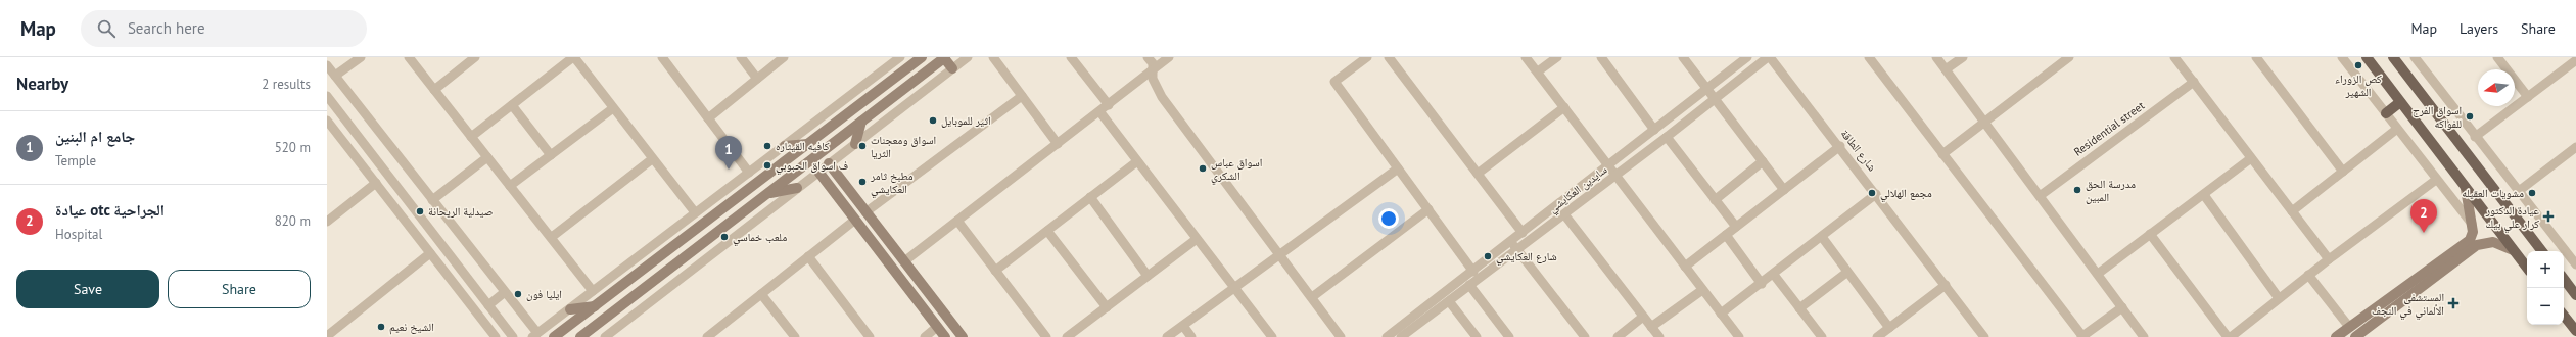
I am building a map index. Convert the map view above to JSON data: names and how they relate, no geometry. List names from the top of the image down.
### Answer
{
  "streets": {
    "street": ["Residential street", "شارع الطاقة", "سايدين العكايشي"]
  },
  "crossings": [
    ["شارع الطاقة", "سايدين العكايشي"]
  ],
  "places": {
    "other": [
      "كص الزوراء الشهير",
      "اسواق الفرج للفواكه",
      "اثير للموبايل",
      "كافيه القيثاره",
      "اسواق ومعجنات الثريا",
      "ف اسواق الحبوبي",
      "اسواق عباس الشكري",
      "مطبخ ثامر العكايشي",
      "مدرسة الحق المبين",
      "مجمع الهلالي",
      "مشويات العقيله",
      "صيدلية الريحانة",
      "ملعب خماسي",
      "شارع العكايشي",
      "ايليا فون",
      "الشيخ نعيم"
    ],
    "health": ["عيادة الدكتور كرار علي بيك", "المستشفى الألماني في النجف"]
  },
  "north": "left",
  "page": {
    "header": "Map",
    "search": "Search here",
    "nav": ["Map", "Layers", "Share"],
    "heading": ["Nearby", "2 results"],
    "list": [
      {
        "mark": "1",
        "name": "جامع ام البنين",
        "note": "Temple",
        "value": "520 m"
      },
      {
        "mark": "2",
        "name": "عيادة otc الجراحية",
        "note": "Hospital",
        "value": "820 m"
      }
    ],
    "pins": ["1", "2"],
    "map_buttons": ["+", "−"],
    "buttons": ["Save", "Share"]
  }
}
